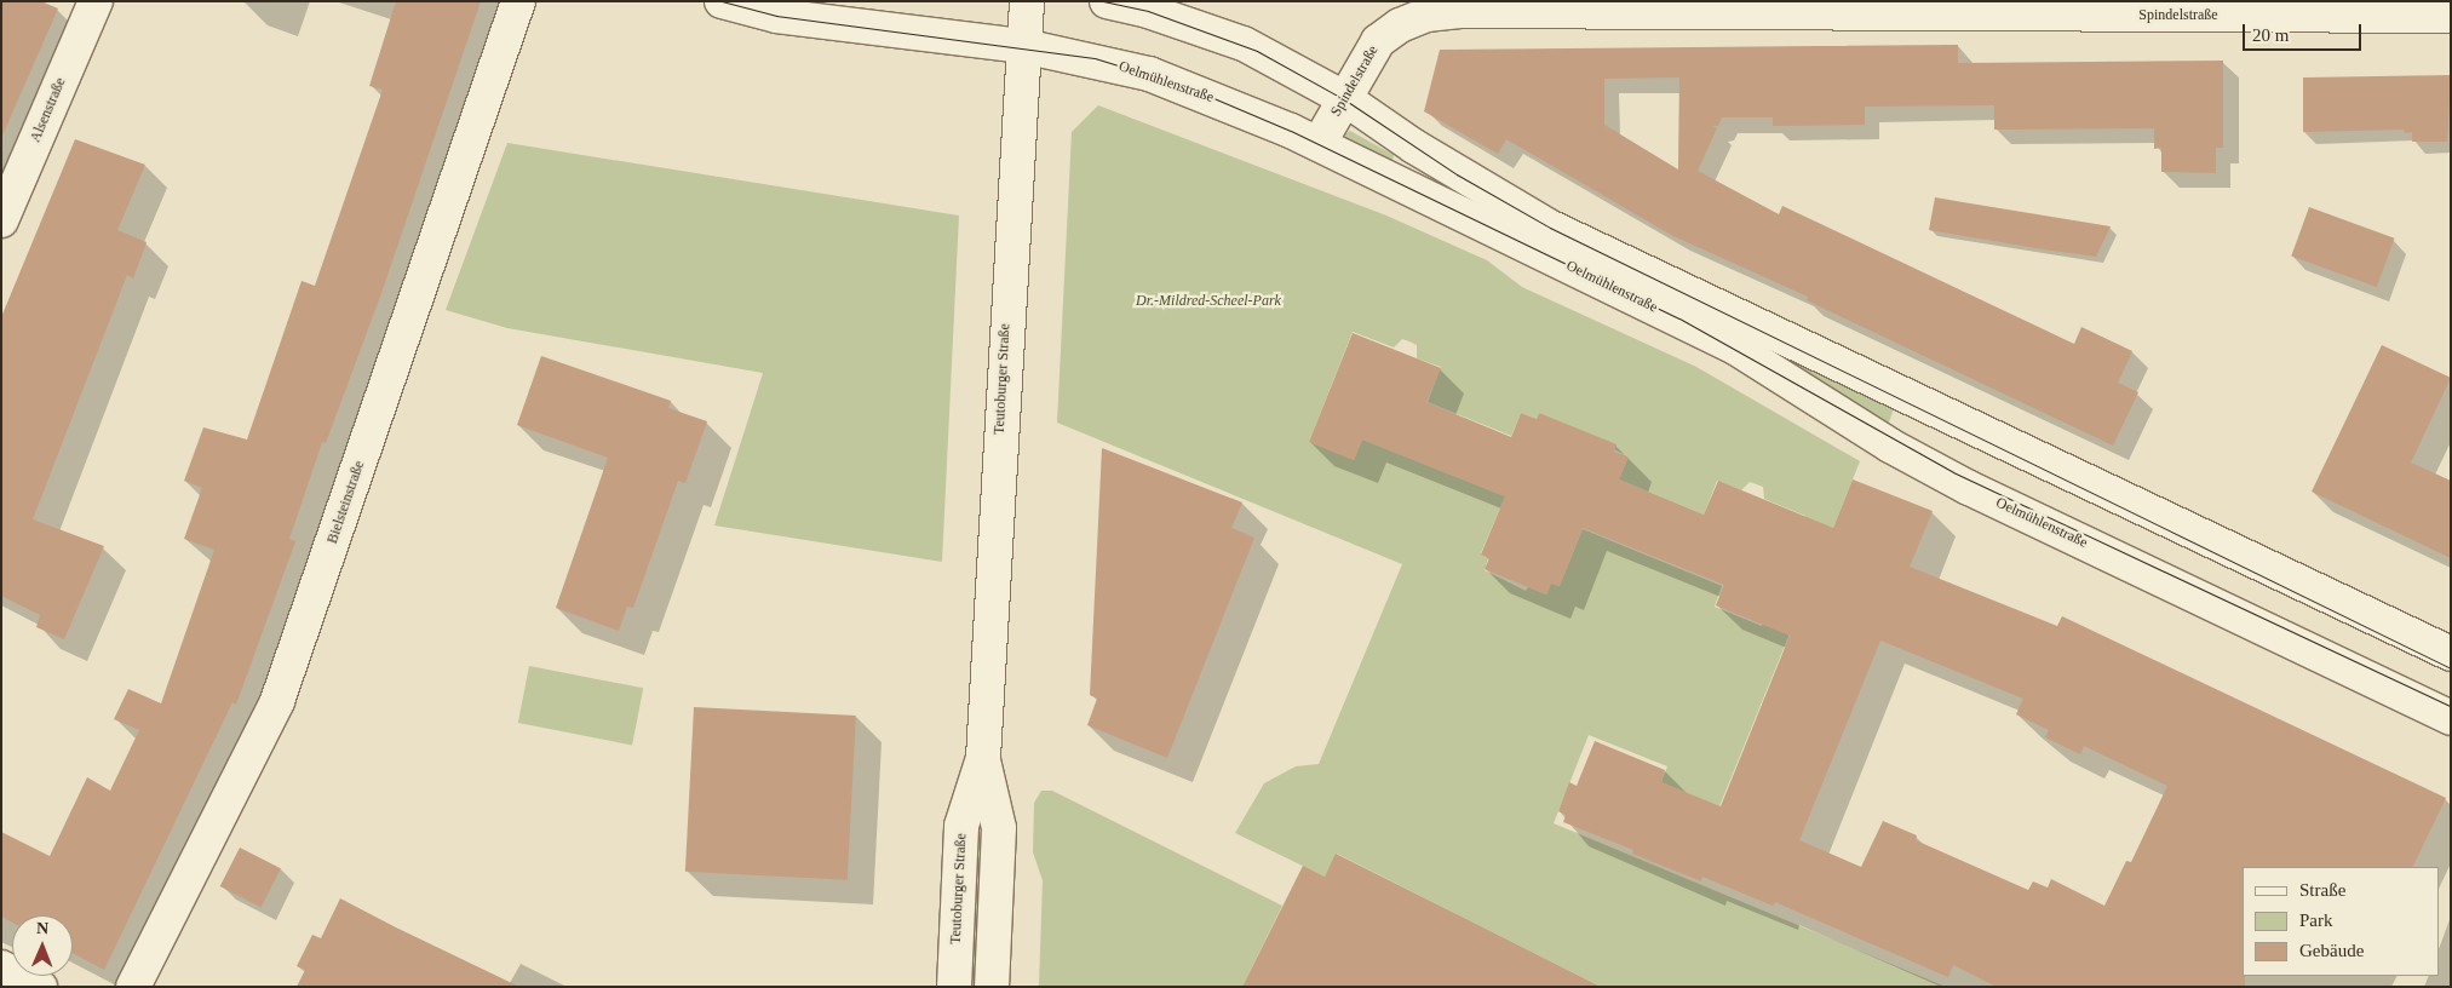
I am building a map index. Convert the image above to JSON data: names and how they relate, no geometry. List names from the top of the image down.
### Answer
{
  "streets": {
    "street": [
      "Spindelstraße",
      "Oelmühlenstraße",
      "Alsenstraße",
      "Teutoburger Straße",
      "Bielsteinstraße"
    ]
  },
  "crossings": [
    ["Spindelstraße", "Oelmühlenstraße"],
    ["Oelmühlenstraße", "Teutoburger Straße"]
  ],
  "parks": ["Dr.-Mildred-Scheel-Park"],
  "legend": ["Straße", "Park", "Gebäude"],
  "scale_bar": "20 m",
  "north": "top"
}
